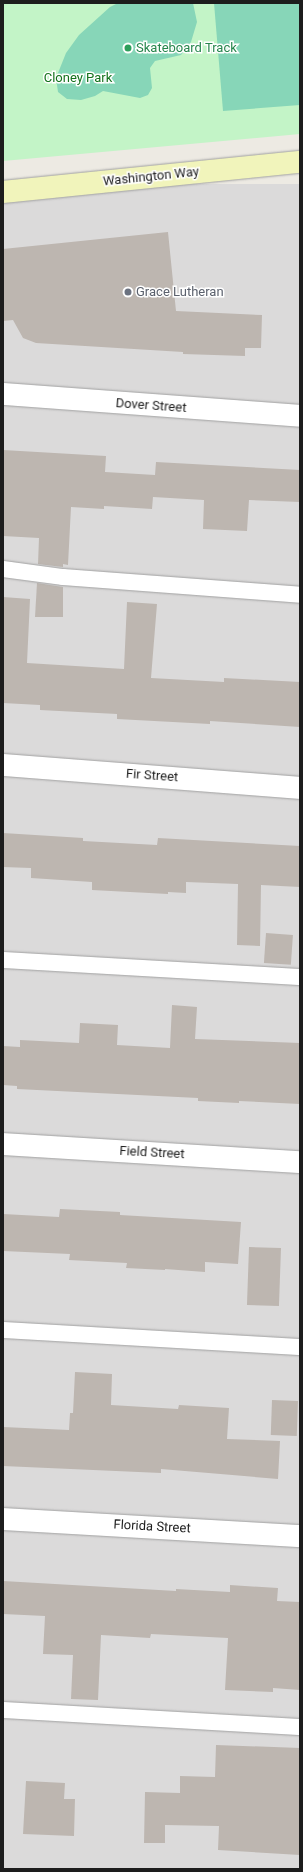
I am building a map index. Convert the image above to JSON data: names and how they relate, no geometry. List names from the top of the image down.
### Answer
{
  "streets": {
    "main road": ["Washington Way"],
    "street": [
      "Dover Street",
      "Fir Street",
      "Field Street",
      "Florida Street"
    ]
  },
  "parks": ["Cloney Park"],
  "places": ["Skateboard Track", "Grace Lutheran"]
}
